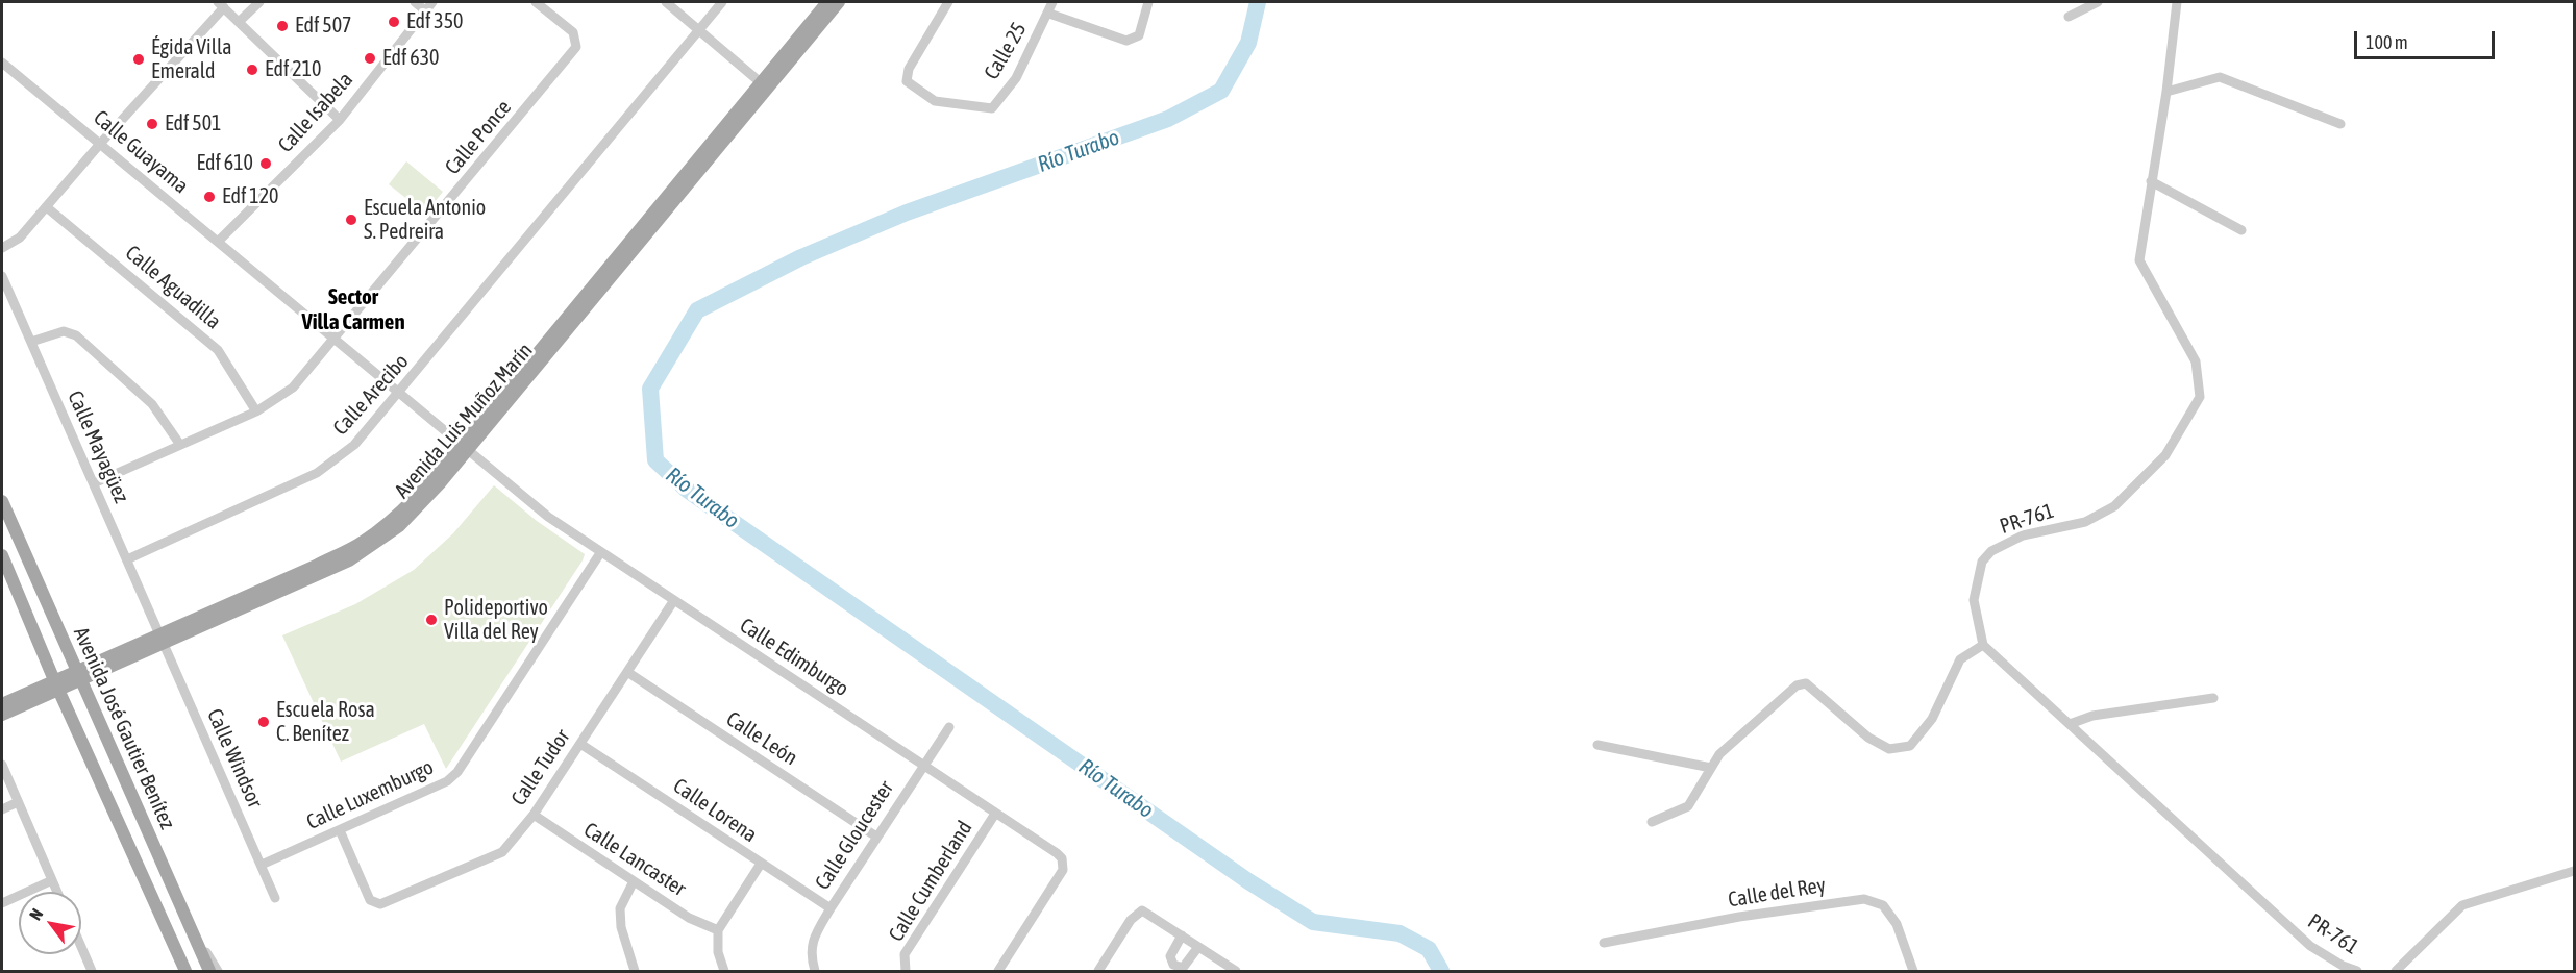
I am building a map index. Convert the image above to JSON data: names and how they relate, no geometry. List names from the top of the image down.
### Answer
{
  "streets": {
    "main road": ["Avenida Luis Muñoz Marín", "Avenida José Gautier Benítez"],
    "street": [
      "Calle 25",
      "Calle Isabela",
      "Calle Ponce",
      "Calle Guayama",
      "Calle Aguadilla",
      "Calle Arecibo",
      "Calle Mayagüez",
      "PR-761",
      "Calle Edimburgo",
      "Calle León",
      "Calle Windsor",
      "Calle Tudor",
      "Calle Luxemburgo",
      "Calle Lorena",
      "Calle Gloucester",
      "Calle Lancaster",
      "Calle Cumberland",
      "Calle del Rey"
    ]
  },
  "crossings": [
    ["Calle Isabela", "Calle Guayama"],
    ["Calle Ponce", "Calle Guayama"],
    ["Calle Ponce", "Calle Aguadilla"],
    ["Calle Ponce", "Calle Mayagüez"],
    ["Calle Guayama", "Calle Arecibo"],
    ["Calle Guayama", "Avenida Luis Muñoz Marín"],
    ["Calle Guayama", "Calle Edimburgo"],
    ["Calle Arecibo", "Calle Mayagüez"],
    ["Avenida Luis Muñoz Marín", "Calle Mayagüez"],
    ["Avenida Luis Muñoz Marín", "Avenida José Gautier Benítez"],
    ["Avenida Luis Muñoz Marín", "Calle Windsor"],
    ["Calle Mayagüez", "Calle Windsor"],
    ["Calle Edimburgo", "Calle Tudor"],
    ["Calle Edimburgo", "Calle Luxemburgo"],
    ["Calle Edimburgo", "Calle Gloucester"],
    ["Calle Edimburgo", "Calle Cumberland"],
    ["Calle León", "Calle Tudor"],
    ["Calle León", "Calle Gloucester"],
    ["Calle Windsor", "Calle Luxemburgo"],
    ["Calle Tudor", "Calle Luxemburgo"],
    ["Calle Tudor", "Calle Lorena"],
    ["Calle Tudor", "Calle Lancaster"],
    ["Calle Lorena", "Calle Gloucester"]
  ],
  "districts": ["Sector Villa Carmen"],
  "water": ["Río Turabo"],
  "places": [
    "Edf 350",
    "Edf 507",
    "Edf 630",
    "Égida Villa Emerald",
    "Edf 210",
    "Edf 501",
    "Edf 610",
    "Edf 120",
    "Escuela Antonio S. Pedreira",
    "Polideportivo Villa del Rey",
    "Escuela Rosa C. Benítez"
  ],
  "scale_bar": "100 m",
  "north": "top left"
}
